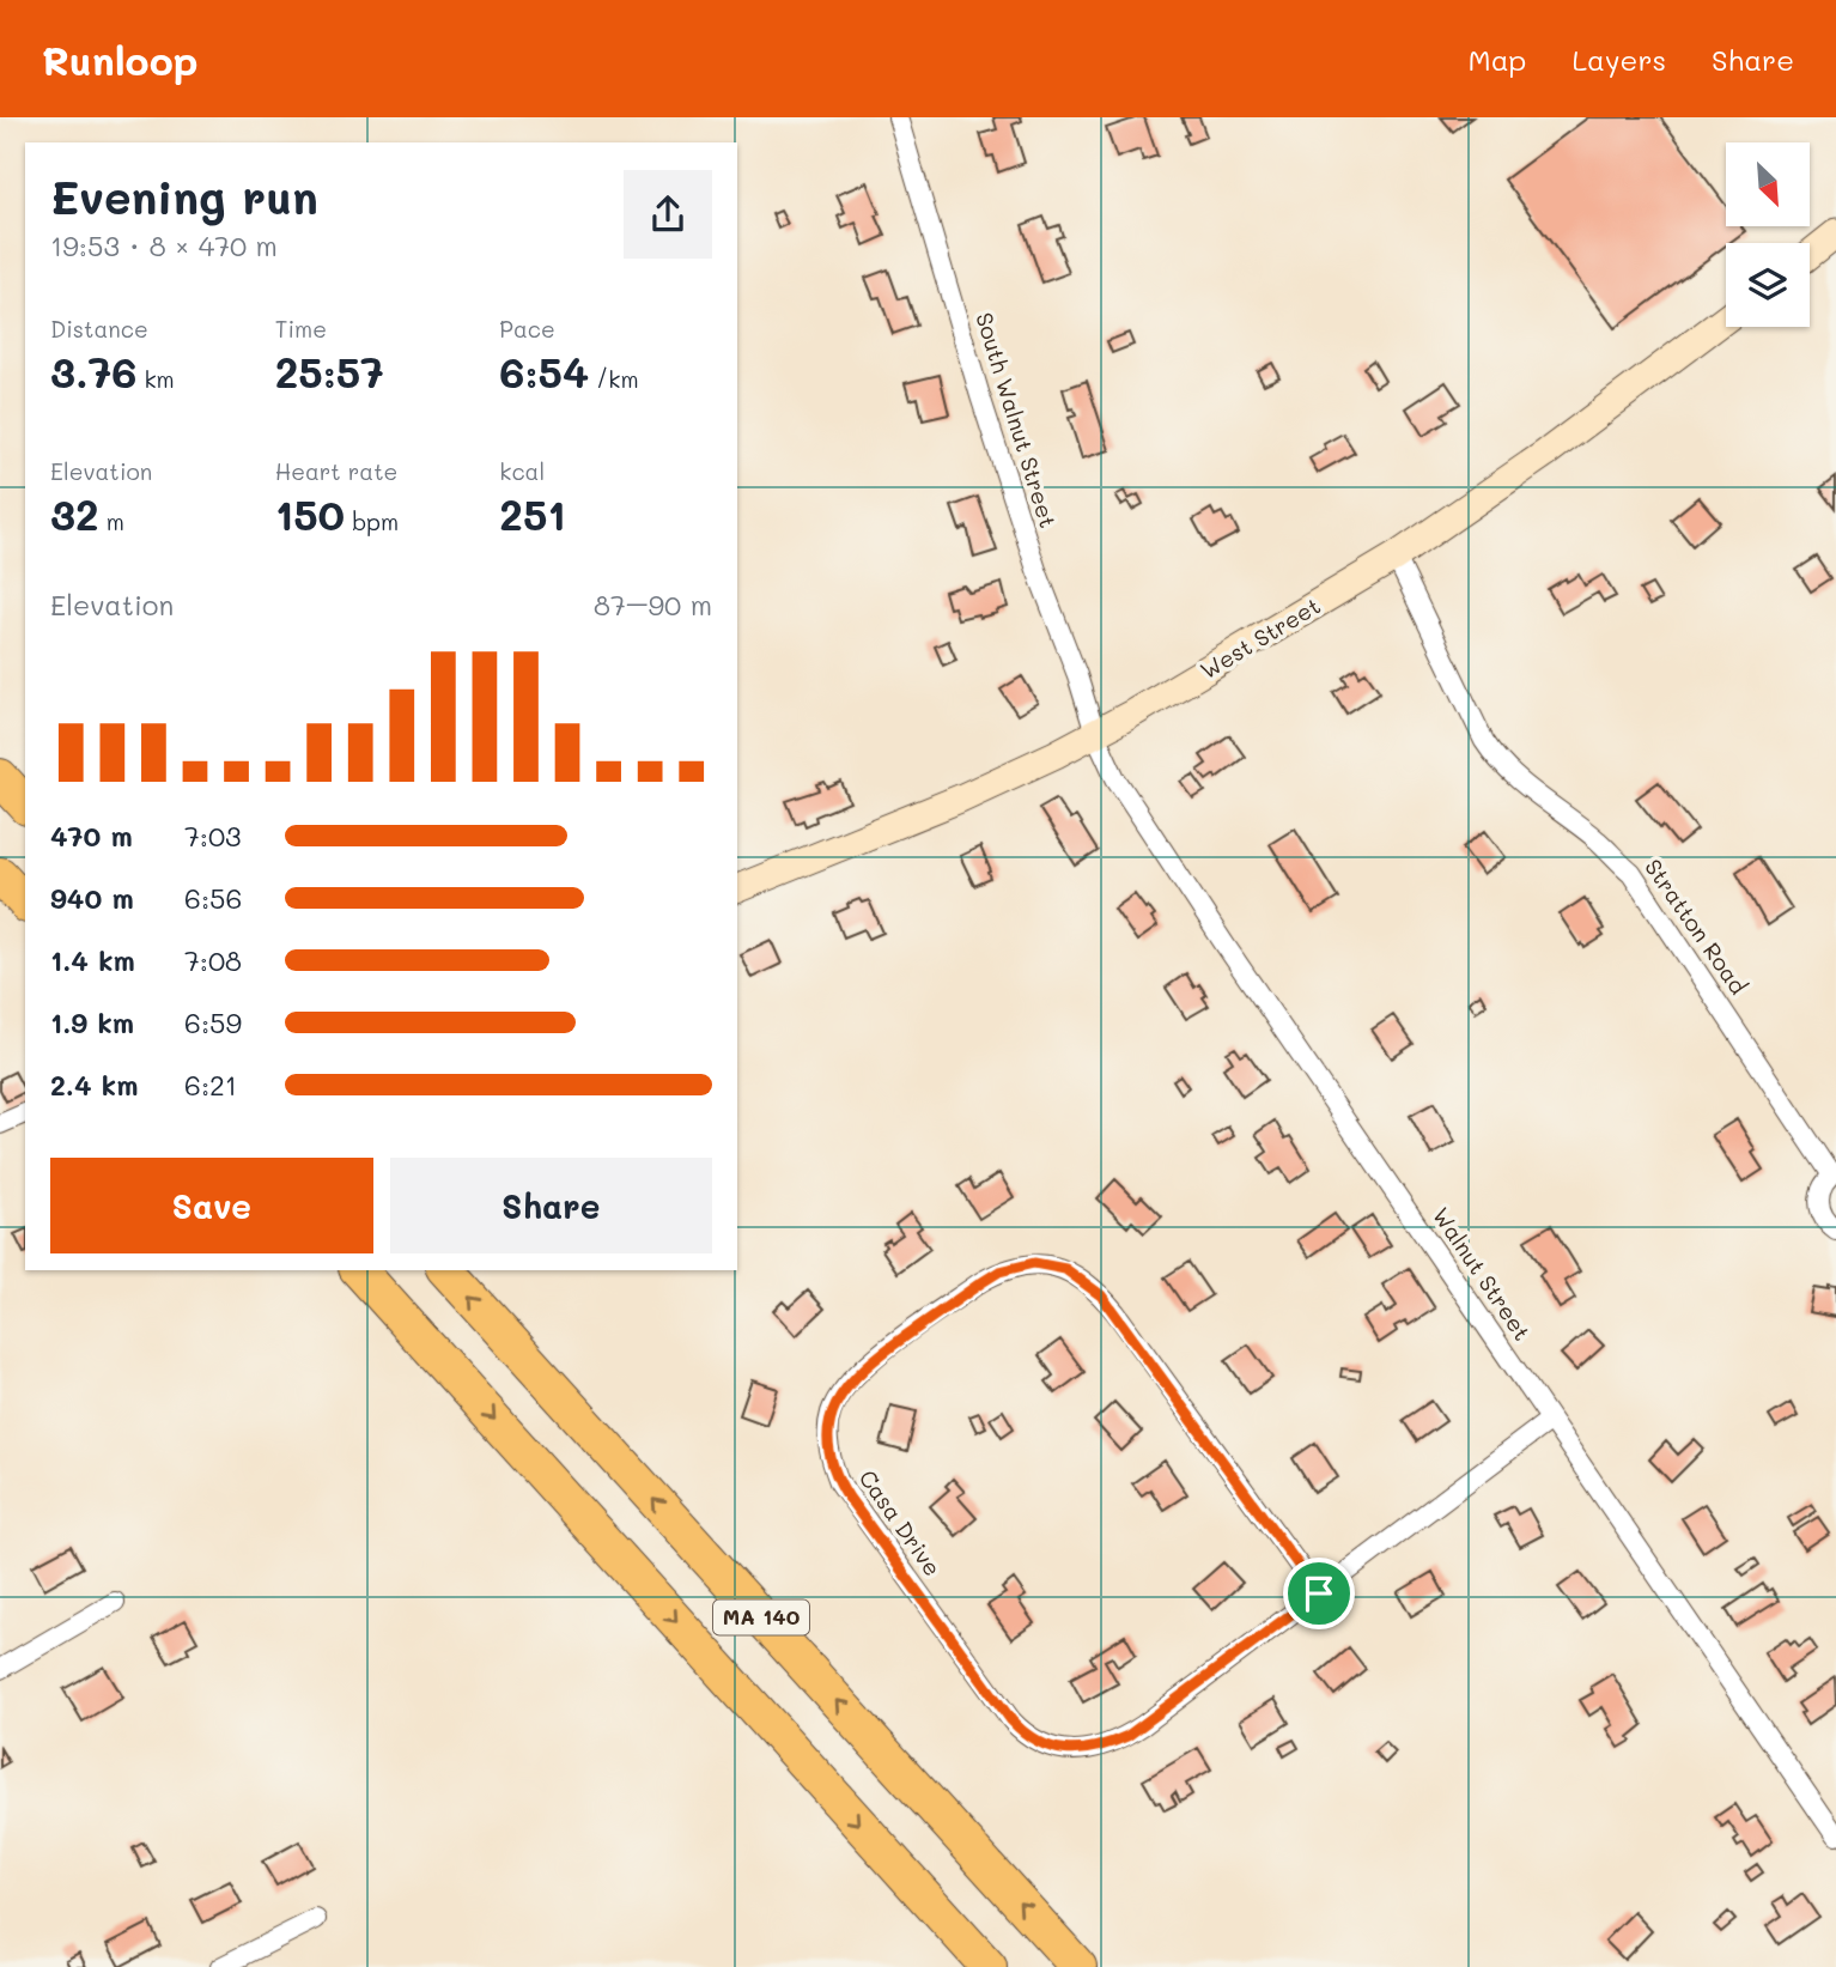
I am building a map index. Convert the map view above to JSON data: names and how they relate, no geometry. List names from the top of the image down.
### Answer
{
  "streets": {
    "highway": ["MA 140"],
    "street": [
      "South Walnut Street",
      "West Street",
      "Stratton Road",
      "Walnut Street",
      "Casa Drive"
    ]
  },
  "crossings": [
    ["South Walnut Street", "West Street"],
    ["South Walnut Street", "Walnut Street"],
    ["West Street", "Stratton Road"],
    ["West Street", "Walnut Street"],
    ["Walnut Street", "Casa Drive"]
  ],
  "north": "bottom right",
  "page": {
    "header": "Runloop",
    "nav": ["Map", "Layers", "Share"],
    "heading": ["Evening run", "19:53 · 8 × 470 m"],
    "stats": [
      ["Distance", "3.76 km"],
      ["Time", "25:57"],
      ["Pace", "6:54 /km"],
      ["Elevation", "32 m"],
      ["Heart rate", "150 bpm"],
      ["kcal", "251"]
    ],
    "chart": ["Elevation", "87–90 m"],
    "list": [
      {
        "name": "470 m",
        "note": "7:03"
      },
      {
        "name": "940 m",
        "note": "6:56"
      },
      {
        "name": "1.4 km",
        "note": "7:08"
      },
      {
        "name": "1.9 km",
        "note": "6:59"
      },
      {
        "name": "2.4 km",
        "note": "6:21"
      }
    ],
    "buttons": ["Save", "Share"]
  }
}
